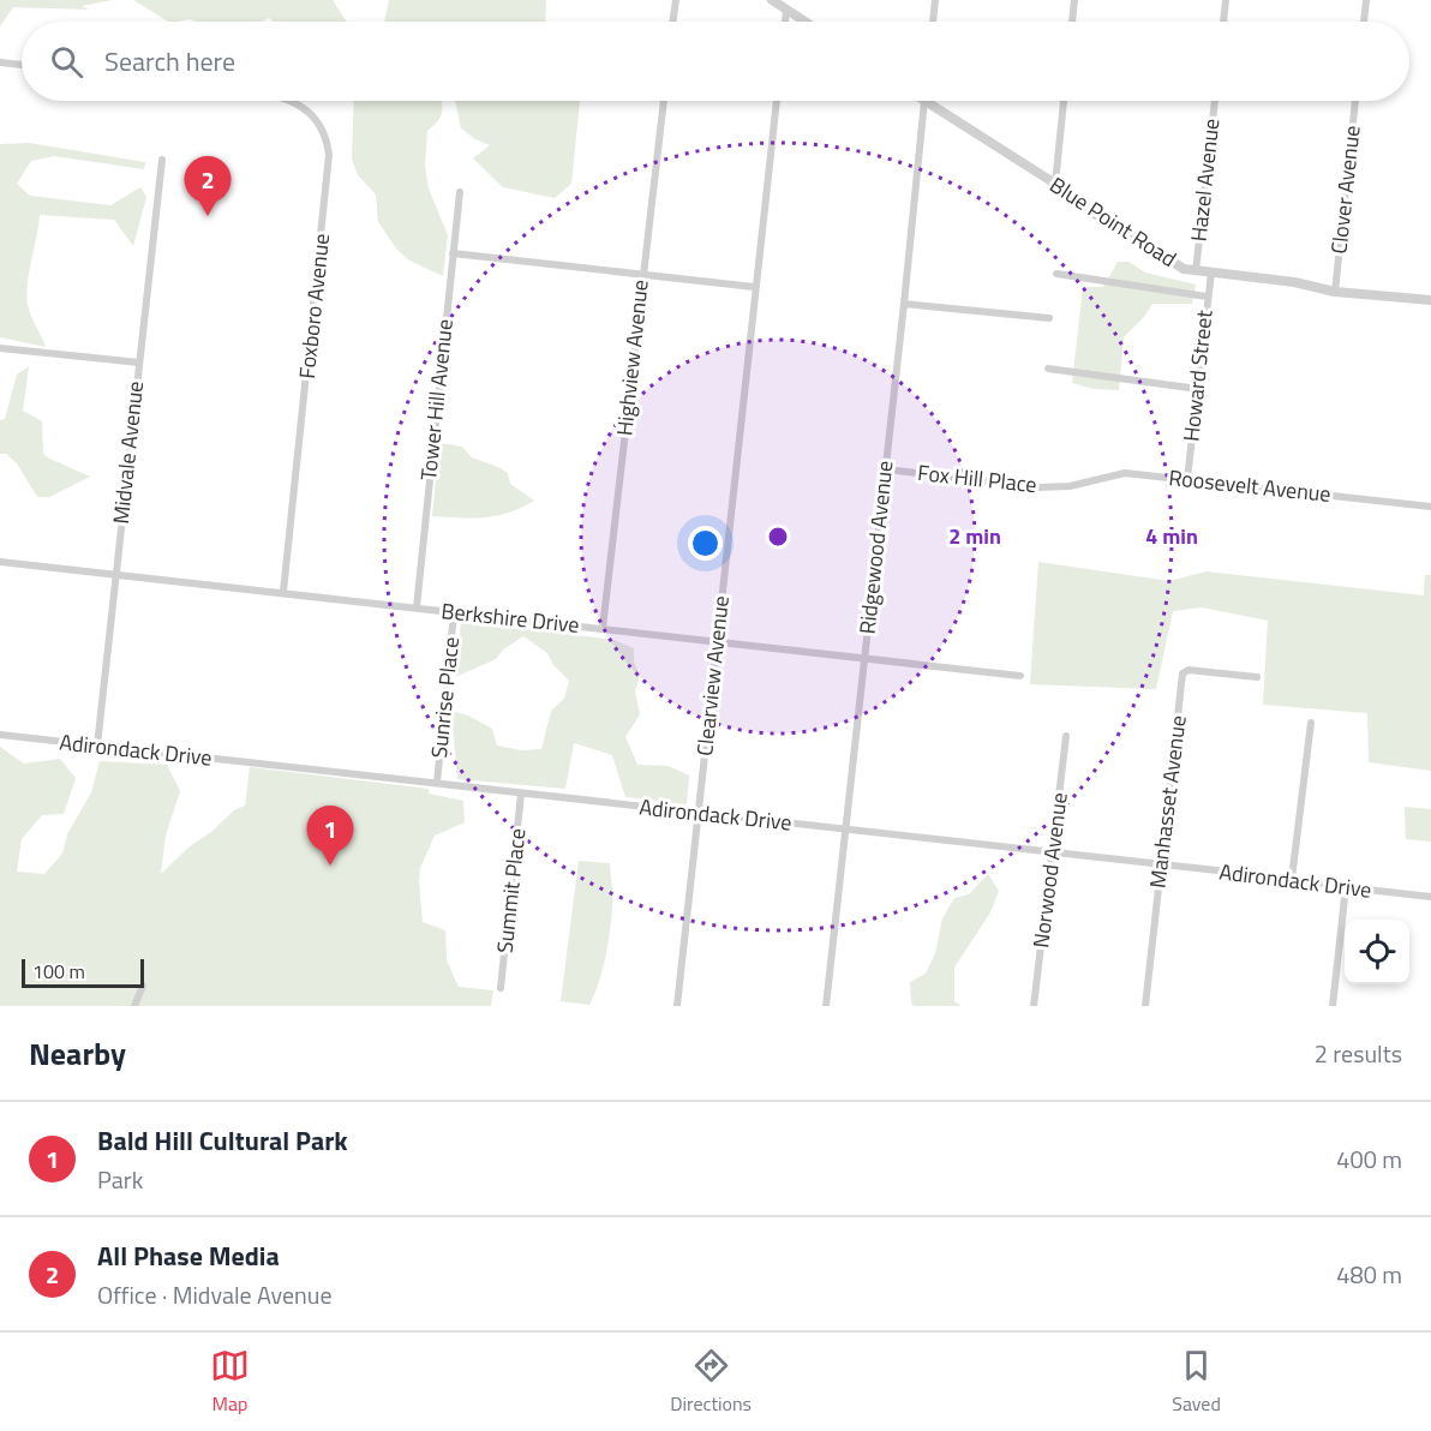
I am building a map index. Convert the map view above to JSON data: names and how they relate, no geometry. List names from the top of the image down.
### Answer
{
  "streets": {
    "street": [
      "Hazel Avenue",
      "Clover Avenue",
      "Blue Point Road",
      "Foxboro Avenue",
      "Highview Avenue",
      "Howard Street",
      "Tower Hill Avenue",
      "Midvale Avenue",
      "Fox Hill Place",
      "Roosevelt Avenue",
      "Ridgewood Avenue",
      "Berkshire Drive",
      "Clearview Avenue",
      "Sunrise Place",
      "Adirondack Drive",
      "Manhasset Avenue",
      "Norwood Avenue",
      "Summit Place"
    ]
  },
  "crossings": [
    ["Hazel Avenue", "Blue Point Road"],
    ["Clover Avenue", "Blue Point Road"],
    ["Blue Point Road", "Howard Street"],
    ["Foxboro Avenue", "Berkshire Drive"],
    ["Highview Avenue", "Berkshire Drive"],
    ["Howard Street", "Roosevelt Avenue"],
    ["Tower Hill Avenue", "Berkshire Drive"],
    ["Midvale Avenue", "Berkshire Drive"],
    ["Midvale Avenue", "Adirondack Drive"],
    ["Fox Hill Place", "Roosevelt Avenue"],
    ["Fox Hill Place", "Ridgewood Avenue"],
    ["Ridgewood Avenue", "Berkshire Drive"],
    ["Ridgewood Avenue", "Adirondack Drive"],
    ["Berkshire Drive", "Clearview Avenue"],
    ["Berkshire Drive", "Sunrise Place"],
    ["Clearview Avenue", "Adirondack Drive"],
    ["Sunrise Place", "Adirondack Drive"],
    ["Adirondack Drive", "Manhasset Avenue"],
    ["Adirondack Drive", "Norwood Avenue"],
    ["Adirondack Drive", "Summit Place"]
  ],
  "scale_bar": "100 m",
  "page": {
    "search": "Search here",
    "pins": ["2", "1"],
    "scale": "100 m",
    "heading": ["Nearby", "2 results"],
    "list": [
      {
        "mark": "1",
        "name": "Bald Hill Cultural Park",
        "note": "Park",
        "value": "400 m"
      },
      {
        "mark": "2",
        "name": "All Phase Media",
        "note": "Office · Midvale Avenue",
        "value": "480 m"
      }
    ],
    "nav": ["Map", "Directions", "Saved"]
  },
  "rings": ["2 min", "4 min"]
}
